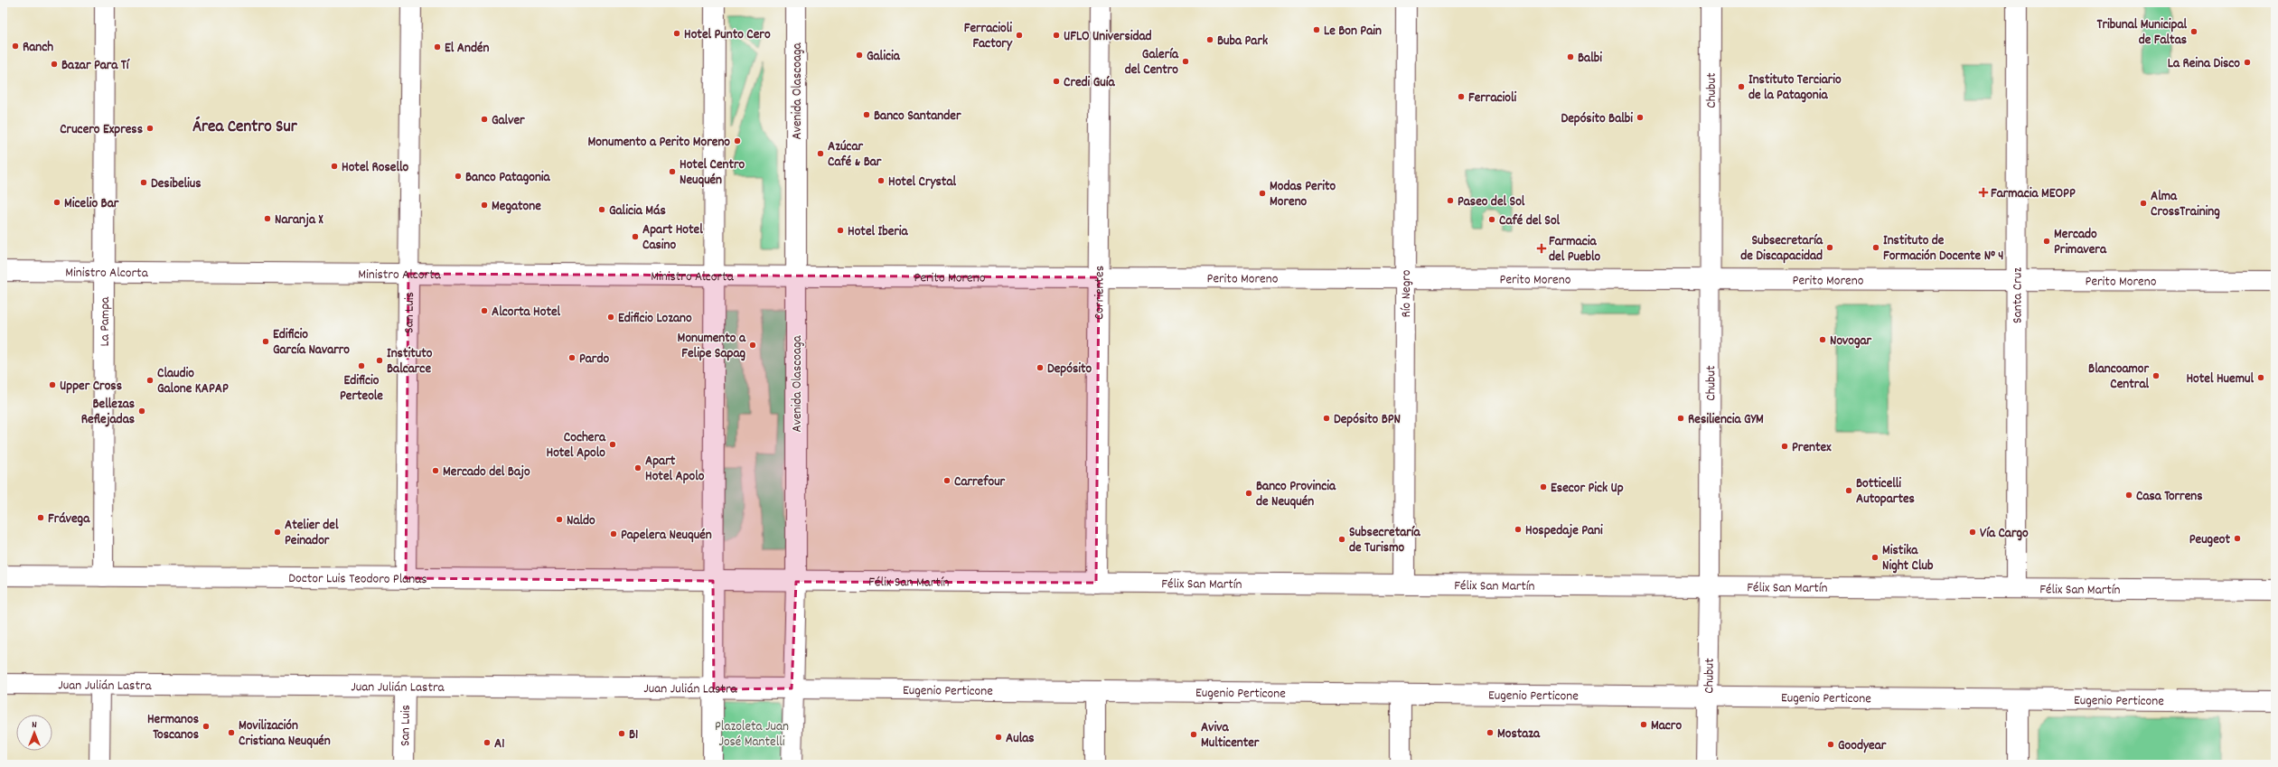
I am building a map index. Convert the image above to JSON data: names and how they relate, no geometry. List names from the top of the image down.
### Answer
{
  "streets": {
    "main road": [
      "Avenida Olascoaga",
      "Chubut",
      "Ministro Alcorta",
      "Perito Moreno",
      "Corrientes",
      "Río Negro",
      "Santa Cruz",
      "San Luis",
      "La Pampa",
      "Doctor Luis Teodoro Planas",
      "Félix San Martín",
      "Juan Julián Lastra",
      "Eugenio Perticone"
    ]
  },
  "crossings": [
    ["Avenida Olascoaga", "Ministro Alcorta"],
    ["Avenida Olascoaga", "Perito Moreno"],
    ["Avenida Olascoaga", "Félix San Martín"],
    ["Avenida Olascoaga", "Juan Julián Lastra"],
    ["Avenida Olascoaga", "Eugenio Perticone"],
    ["Chubut", "Perito Moreno"],
    ["Chubut", "Félix San Martín"],
    ["Chubut", "Eugenio Perticone"],
    ["Ministro Alcorta", "Perito Moreno"],
    ["Ministro Alcorta", "San Luis"],
    ["Ministro Alcorta", "La Pampa"],
    ["Perito Moreno", "Corrientes"],
    ["Perito Moreno", "Río Negro"],
    ["Perito Moreno", "Santa Cruz"],
    ["Corrientes", "Félix San Martín"],
    ["Río Negro", "Félix San Martín"],
    ["Santa Cruz", "Félix San Martín"],
    ["San Luis", "Doctor Luis Teodoro Planas"],
    ["San Luis", "Juan Julián Lastra"],
    ["La Pampa", "Doctor Luis Teodoro Planas"],
    ["Doctor Luis Teodoro Planas", "Félix San Martín"],
    ["Juan Julián Lastra", "Eugenio Perticone"]
  ],
  "districts": ["Área Centro Sur"],
  "parks": ["Plazoleta Juan José Mantelli"],
  "places": {
    "other": [
      "Le Bon Pain",
      "Tribunal Municipal de Faltas",
      "Hotel Punto Cero",
      "Ferracioli Factory",
      "UFLO Universidad",
      "Buba Park",
      "Ranch",
      "El Andén",
      "Galicia",
      "Balbi",
      "Galería del Centro",
      "La Reina Disco",
      "Bazar Para Tí",
      "Credi Guía",
      "Instituto Terciario de la Patagonia",
      "Ferracioli",
      "Banco Santander",
      "Depósito Balbi",
      "Galver",
      "Crucero Express",
      "Monumento a Perito Moreno",
      "Azúcar Café & Bar",
      "Hotel Rosello",
      "Hotel Centro Neuquén",
      "Banco Patagonia",
      "Hotel Crystal",
      "Desibelius",
      "Modas Perito Moreno",
      "Paseo del Sol",
      "Micelio Bar",
      "Alma CrossTraining",
      "Megatone",
      "Galicia Más",
      "Naranja X",
      "Café del Sol",
      "Hotel Iberia",
      "Apart Hotel Casino",
      "Mercado Primavera",
      "Subsecretaría de Discapacidad",
      "Instituto de Formación Docente N° 4",
      "Alcorta Hotel",
      "Edificio Lozano",
      "Novogar",
      "Edificio García Navarro",
      "Monumento a Felipe Sapag",
      "Pardo",
      "Instituto Balcarce",
      "Edificio Perteole",
      "Depósito",
      "Blancoamor Central",
      "Hotel Huemul",
      "Claudio Galone KAPAP",
      "Upper Cross",
      "Bellezas Reflejadas",
      "Depósito BPN",
      "Resiliencia GYM",
      "Cochera Hotel Apolo",
      "Prentex",
      "Apart Hotel Apolo",
      "Mercado del Bajo",
      "Carrefour",
      "Esecor Pick Up",
      "Botticelli Autopartes",
      "Banco Provincia de Neuquén",
      "Casa Torrens",
      "Frávega",
      "Naldo",
      "Hospedaje Pani",
      "Atelier del Peinador",
      "Vía Cargo",
      "Papelera Neuquén",
      "Peugeot",
      "Subsecretaría de Turismo",
      "Mistika Night Club",
      "Macro",
      "Hermanos Toscanos",
      "Movilización Cristiana Neuquén",
      "Mostaza",
      "B1",
      "Aviva Multicenter",
      "Aulas",
      "A1",
      "Goodyear"
    ],
    "health": ["Farmacia MEOPP", "Farmacia del Pueblo"]
  },
  "north": "top"
}
